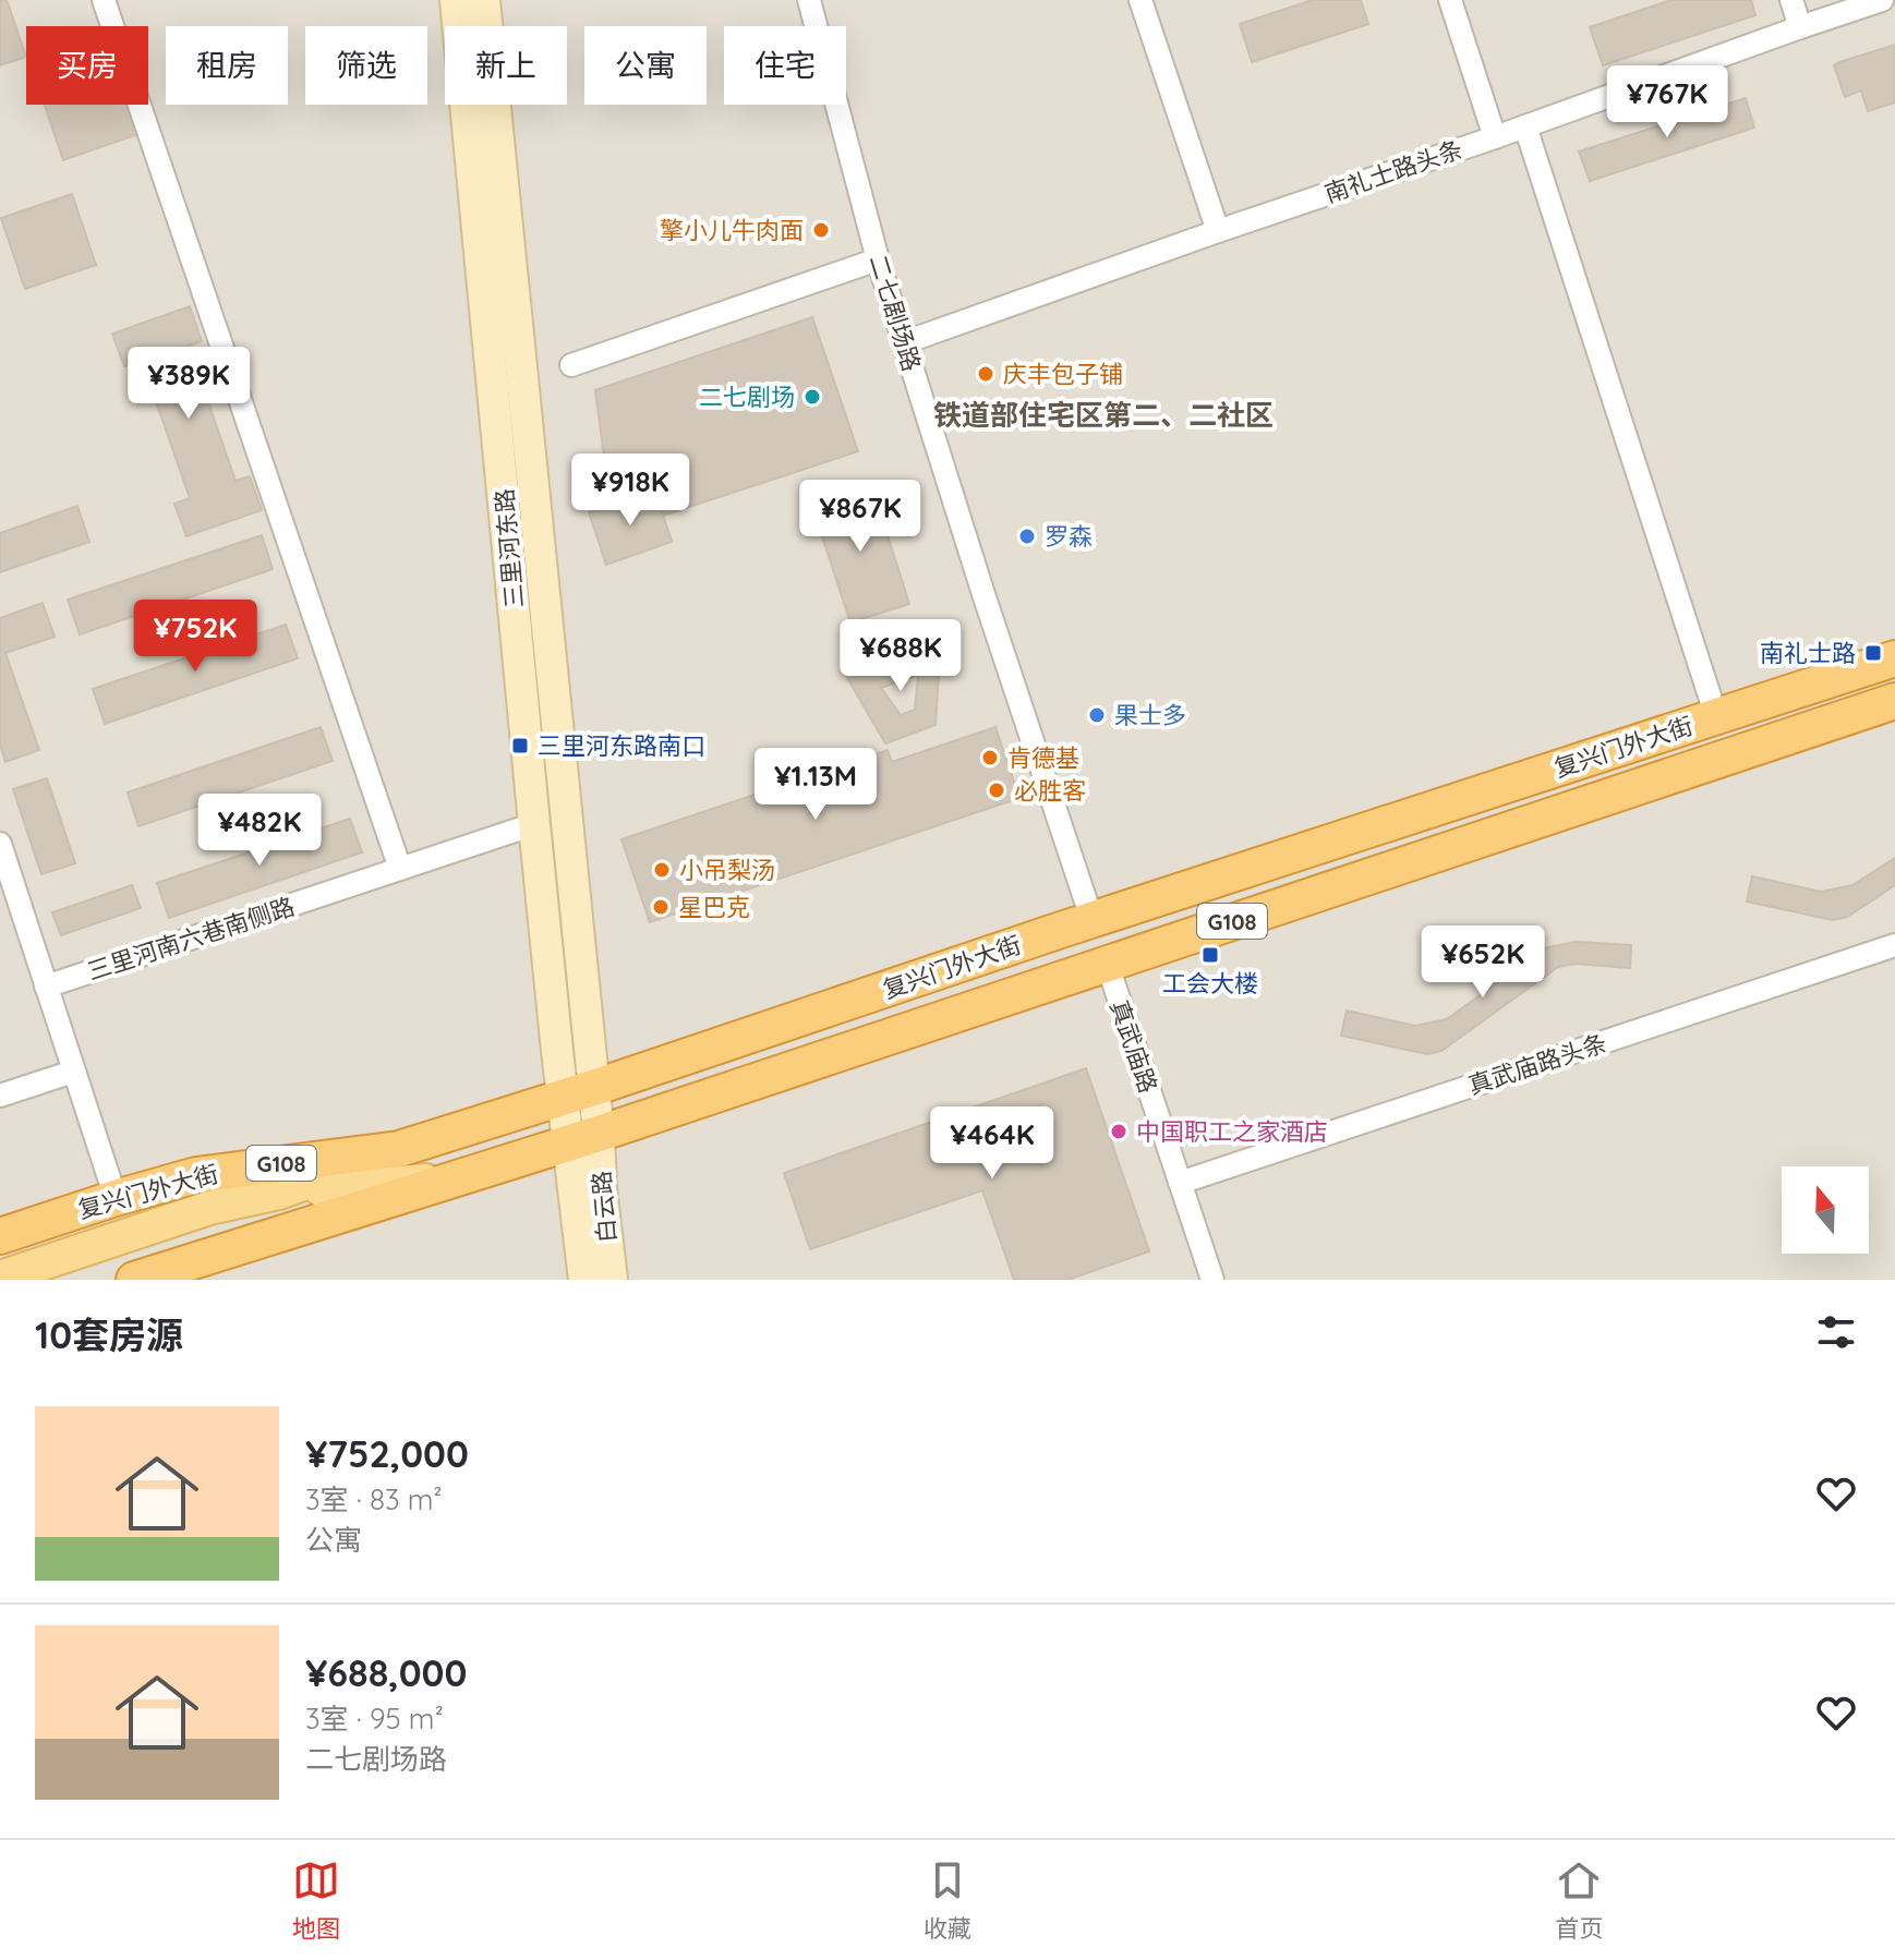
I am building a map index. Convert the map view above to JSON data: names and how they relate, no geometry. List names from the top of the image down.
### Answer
{
  "streets": {
    "highway": ["复兴门外大街", "G108"],
    "main road": ["三里河东路", "白云路"],
    "street": [
      "南礼士路头条",
      "二七剧场路",
      "三里河南六巷南侧路",
      "真武庙路",
      "真武庙路头条"
    ]
  },
  "crossings": [
    ["南礼士路头条", "二七剧场路"],
    ["二七剧场路", "复兴门外大街"],
    ["三里河东路", "复兴门外大街"],
    ["三里河东路", "三里河南六巷南侧路"],
    ["复兴门外大街", "真武庙路"],
    ["复兴门外大街", "白云路"],
    ["真武庙路", "真武庙路头条"]
  ],
  "districts": ["铁道部住宅区第二、二社区"],
  "places": {
    "other": [
      "擎小儿牛肉面",
      "庆丰包子铺",
      "二七剧场",
      "罗森",
      "果士多",
      "肯德基",
      "必胜客",
      "小吊梨汤",
      "星巴克",
      "中国职工之家酒店"
    ],
    "transit": ["南礼士路", "三里河东路南口", "工会大楼"]
  },
  "north": "top",
  "page": {
    "chip": [
      "买房",
      "租房",
      "筛选",
      "新上",
      "公寓",
      "住宅"
    ],
    "price": [
      "¥767K",
      "¥389K",
      "¥918K",
      "¥867K",
      "¥752K",
      "¥688K",
      "¥1.13M",
      "¥482K",
      "¥652K",
      "¥464K"
    ],
    "heading": "10套房源",
    "list": [
      {
        "name": "¥752,000",
        "note": "3室 · 83 m² · 公寓"
      },
      {
        "name": "¥688,000",
        "note": "3室 · 95 m² · 二七剧场路"
      }
    ],
    "tabs": ["地图", "收藏", "首页"]
  }
}
